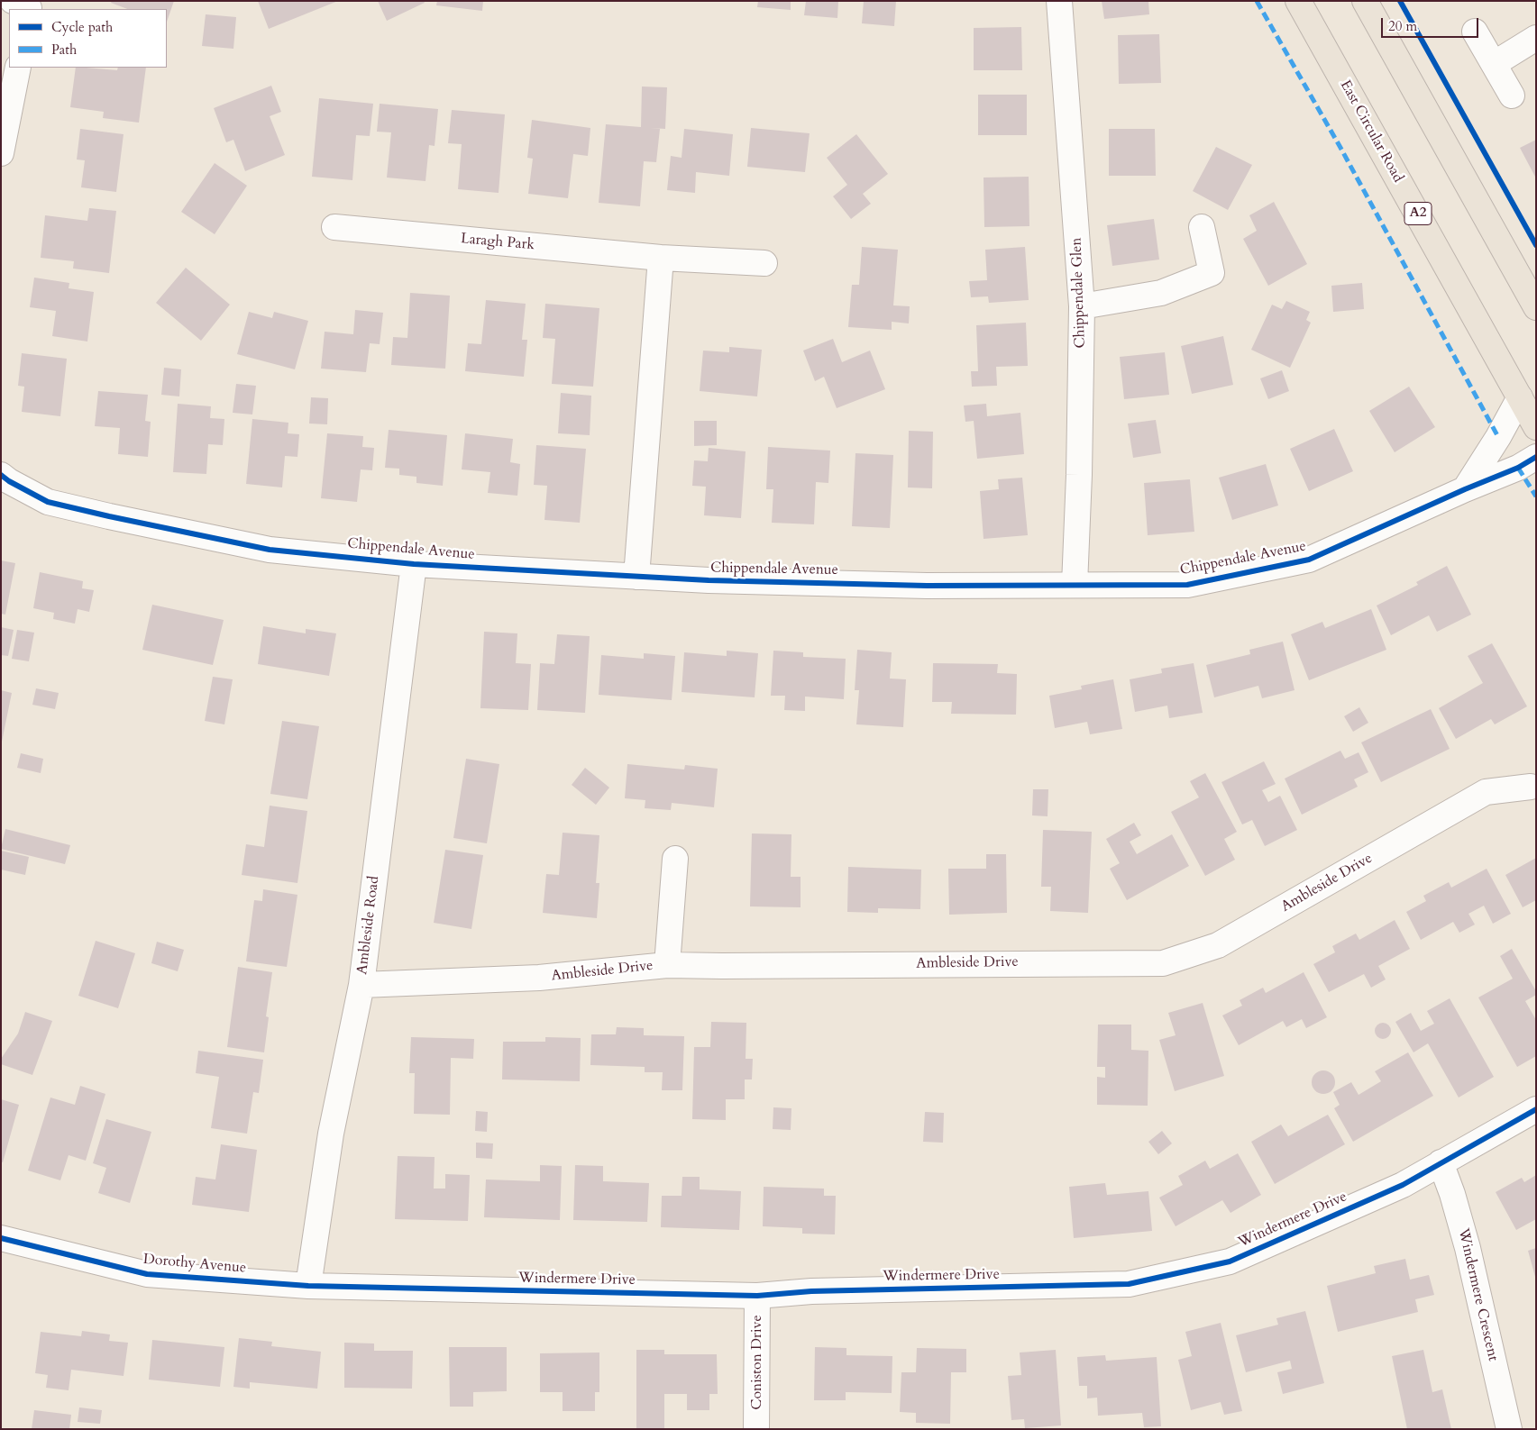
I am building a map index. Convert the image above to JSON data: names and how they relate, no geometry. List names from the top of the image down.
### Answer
{
  "streets": {
    "highway": ["East Circular Road", "A2"],
    "street": [
      "Laragh Park",
      "Chippendale Glen",
      "Chippendale Avenue",
      "Ambleside Drive",
      "Ambleside Road",
      "Windermere Drive",
      "Dorothy Avenue",
      "Windermere Crescent",
      "Coniston Drive"
    ]
  },
  "crossings": [
    ["Chippendale Glen", "Chippendale Avenue"],
    ["Chippendale Avenue", "Ambleside Road"],
    ["Ambleside Drive", "Ambleside Road"],
    ["Ambleside Road", "Windermere Drive"],
    ["Ambleside Road", "Dorothy Avenue"],
    ["Windermere Drive", "Dorothy Avenue"],
    ["Windermere Drive", "Windermere Crescent"],
    ["Windermere Drive", "Coniston Drive"]
  ],
  "legend": ["Cycle path", "Path"],
  "scale_bar": "20 m"
}
